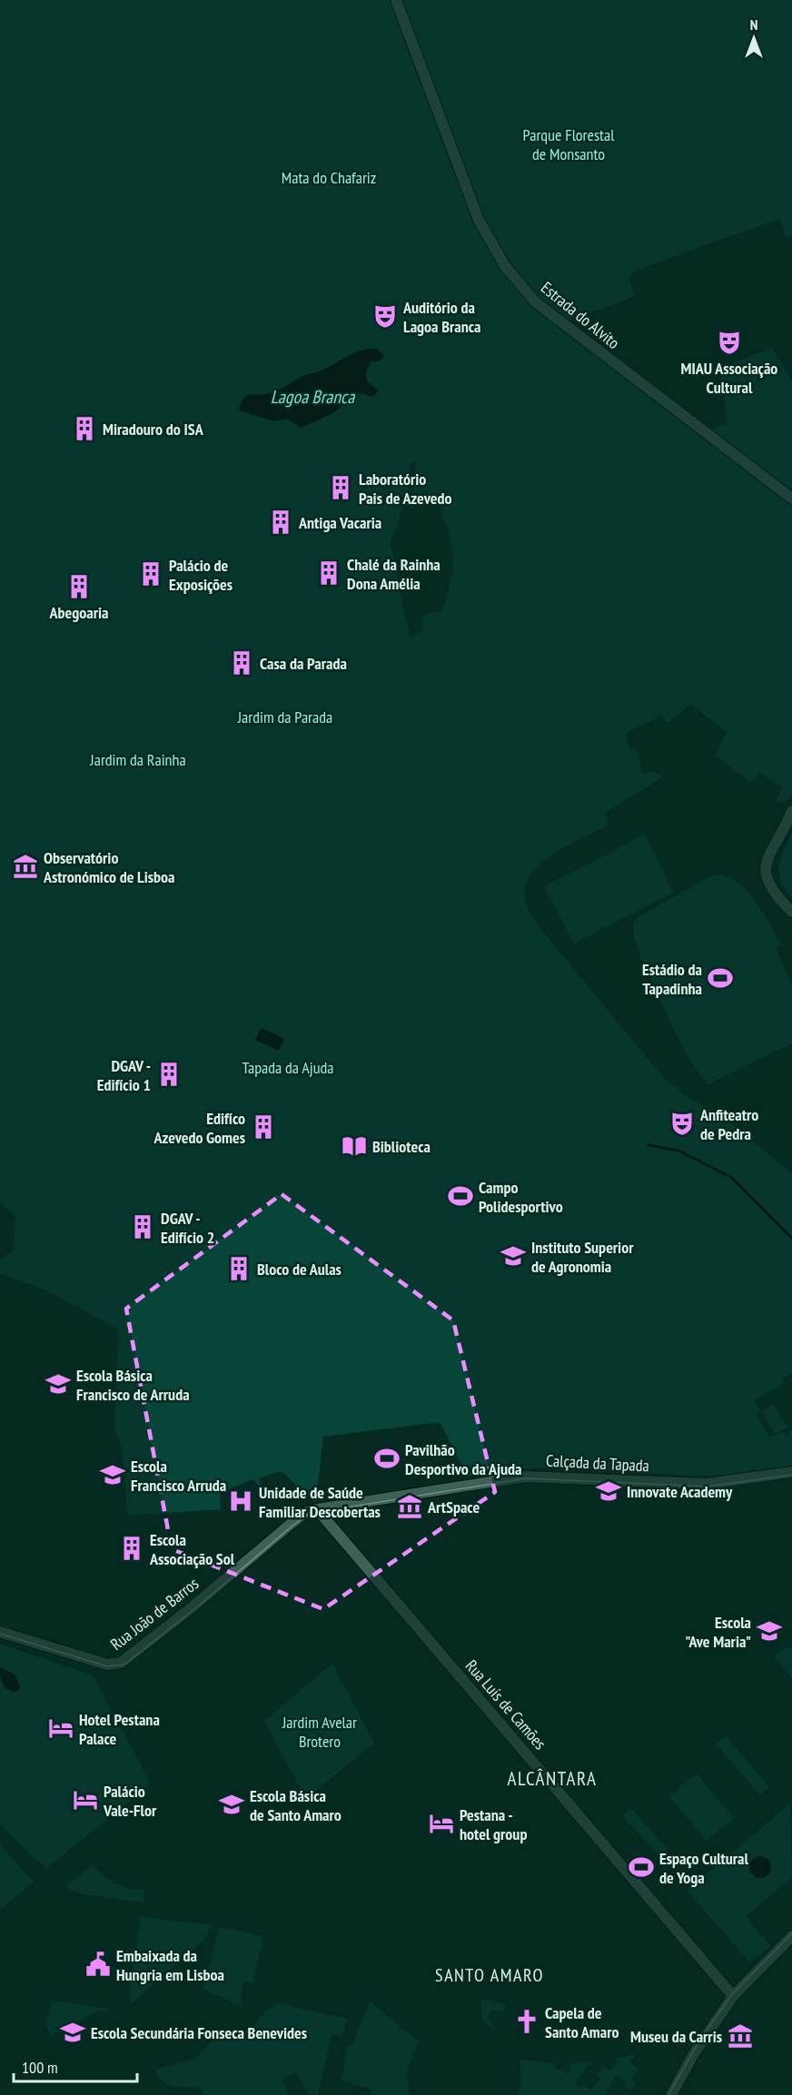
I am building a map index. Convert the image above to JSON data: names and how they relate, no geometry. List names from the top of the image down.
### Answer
{
  "streets": {
    "street": [
      "Estrada do Alvito",
      "Calçada da Tapada",
      "Rua João de Barros",
      "Rua Luís de Camões"
    ]
  },
  "crossings": [
    ["Calçada da Tapada", "Rua João de Barros"],
    ["Calçada da Tapada", "Rua Luís de Camões"],
    ["Rua João de Barros", "Rua Luís de Camões"]
  ],
  "districts": ["ALCÂNTARA", "SANTO AMARO"],
  "water": ["Lagoa Branca"],
  "parks": [
    "Parque Florestal de Monsanto",
    "Mata do Chafariz",
    "Jardim da Parada",
    "Jardim da Rainha",
    "Tapada da Ajuda",
    "Jardim Avelar Brotero"
  ],
  "places": {
    "theatre": ["Auditório da Lagoa Branca", "MIAU Associação Cultural", "Anfiteatro de Pedra"],
    "building": [
      "Miradouro do ISA",
      "Laboratório Pais de Azevedo",
      "Antiga Vacaria",
      "Chalé da Rainha Dona Amélia",
      "Palácio de Exposições",
      "Abegoaria",
      "Casa da Parada",
      "DGAV - Edifício 1",
      "Edifíco Azevedo Gomes",
      "DGAV - Edifício 2",
      "Bloco de Aulas",
      "Escola Associação Sol"
    ],
    "museum": ["Observatório Astronómico de Lisboa", "ArtSpace", "Museu da Carris"],
    "sports": [
      "Estádio da Tapadinha",
      "Campo Polidesportivo",
      "Pavilhão Desportivo da Ajuda",
      "Espaço Cultural de Yoga"
    ],
    "library": ["Biblioteca"],
    "school or university": [
      "Instituto Superior de Agronomia",
      "Escola Básica Francisco de Arruda",
      "Escola Francisco Arruda",
      "Innovate Academy",
      "Escola \"Ave Maria\"",
      "Escola Básica de Santo Amaro",
      "Escola Secundária Fonseca Benevides"
    ],
    "hospital": ["Unidade de Saúde Familiar Descobertas"],
    "hotel": ["Hotel Pestana Palace", "Palácio Vale-Flor", "Pestana - hotel group"],
    "public building": ["Embaixada da Hungria em Lisboa"],
    "church": ["Capela de Santo Amaro"]
  },
  "scale_bar": "100 m",
  "north": "top"
}
